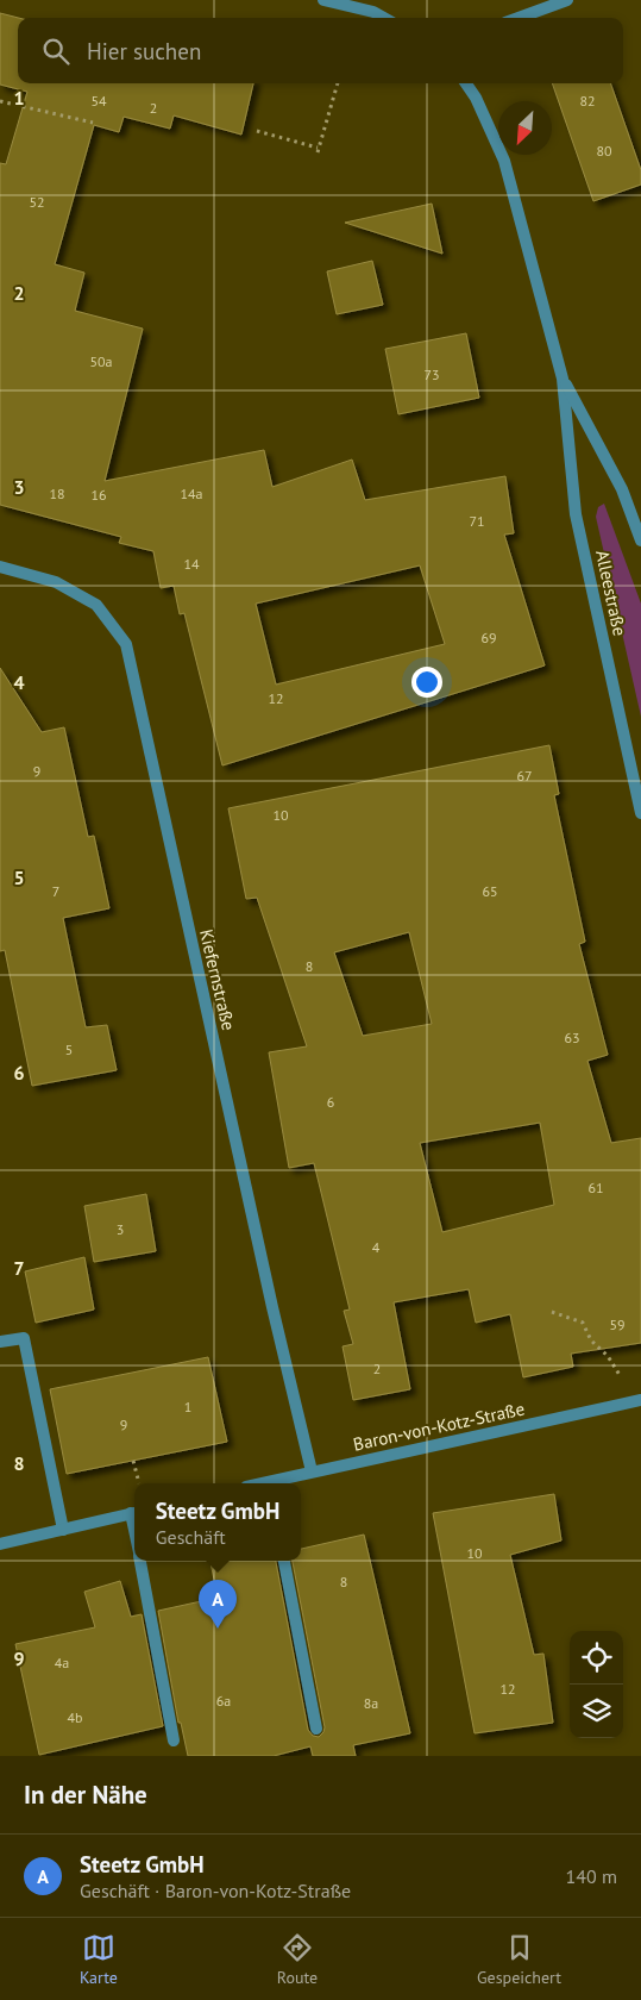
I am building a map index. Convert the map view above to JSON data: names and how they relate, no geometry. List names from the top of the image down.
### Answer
{
  "streets": {
    "street": ["Alleestraße", "Kiefernstraße", "Baron-von-Kotz-Straße"]
  },
  "crossings": [
    ["Kiefernstraße", "Baron-von-Kotz-Straße"]
  ],
  "house_numbers": [
    "54",
    "82",
    "2",
    "80",
    "52",
    "50a",
    "73",
    "18",
    "14a",
    "16",
    "71",
    "14",
    "69",
    "12",
    "9",
    "67",
    "10",
    "7",
    "65",
    "8",
    "63",
    "5",
    "6",
    "61",
    "3",
    "4",
    "59",
    "2",
    "1",
    "9",
    "10",
    "8",
    "4a",
    "12",
    "6a",
    "8a",
    "4b"
  ],
  "north": "bottom left",
  "page": {
    "search": "Hier suchen",
    "popup": ["Steetz GmbH", "Geschäft"],
    "pins": "A",
    "heading": "In der Nähe",
    "list": [
      {
        "mark": "A",
        "name": "Steetz GmbH",
        "note": "Geschäft · Baron-von-Kotz-Straße",
        "value": "140 m"
      }
    ],
    "nav": ["Karte", "Route", "Gespeichert"]
  },
  "grid": {
    "rows": [
      "1",
      "2",
      "3",
      "4",
      "5",
      "6",
      "7",
      "8",
      "9"
    ]
  }
}
